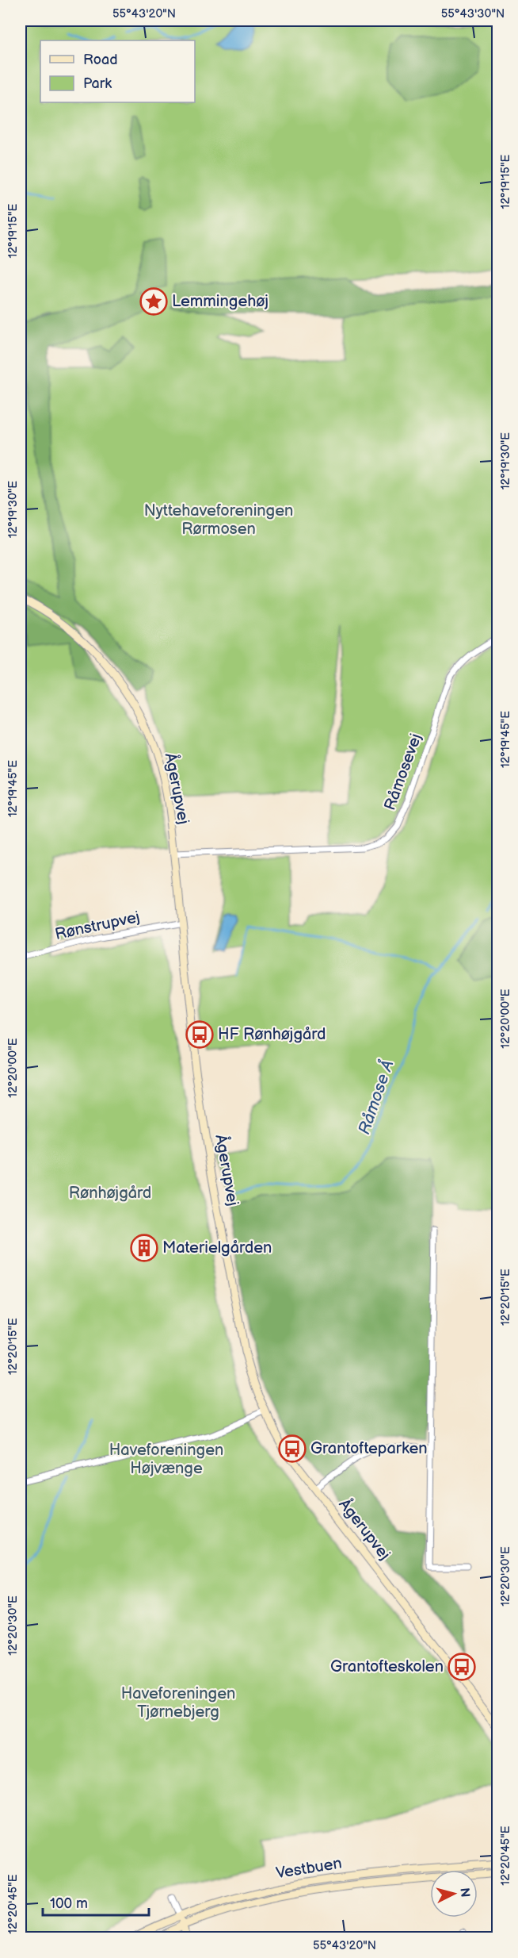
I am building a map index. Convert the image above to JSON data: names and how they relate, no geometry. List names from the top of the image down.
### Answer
{
  "streets": {
    "street": [
      "Råmosevej",
      "Ågerupvej",
      "Rønstrupvej",
      "Vestbuen"
    ]
  },
  "crossings": [
    ["Råmosevej", "Ågerupvej"],
    ["Ågerupvej", "Rønstrupvej"]
  ],
  "water": ["Råmose Å"],
  "parks": [
    "Nyttehaveforeningen Rørmosen",
    "Rønhøjgård",
    "Haveforeningen Højvænge",
    "Haveforeningen Tjørnebjerg"
  ],
  "places": {
    "place": ["Lemmingehøj"],
    "bus stop": ["HF Rønhøjgård", "Grantofteparken", "Grantofteskolen"],
    "building": ["Materielgården"]
  },
  "legend": ["Road", "Park"],
  "scale_bar": "100 m",
  "north": "right",
  "coordinates": [
    "55°43'20\"N",
    "55°43'30\"N",
    "12°19'15\"E",
    "12°19'30\"E",
    "12°19'45\"E",
    "12°20'00\"E",
    "12°20'15\"E",
    "12°20'30\"E",
    "12°20'45\"E"
  ]
}
